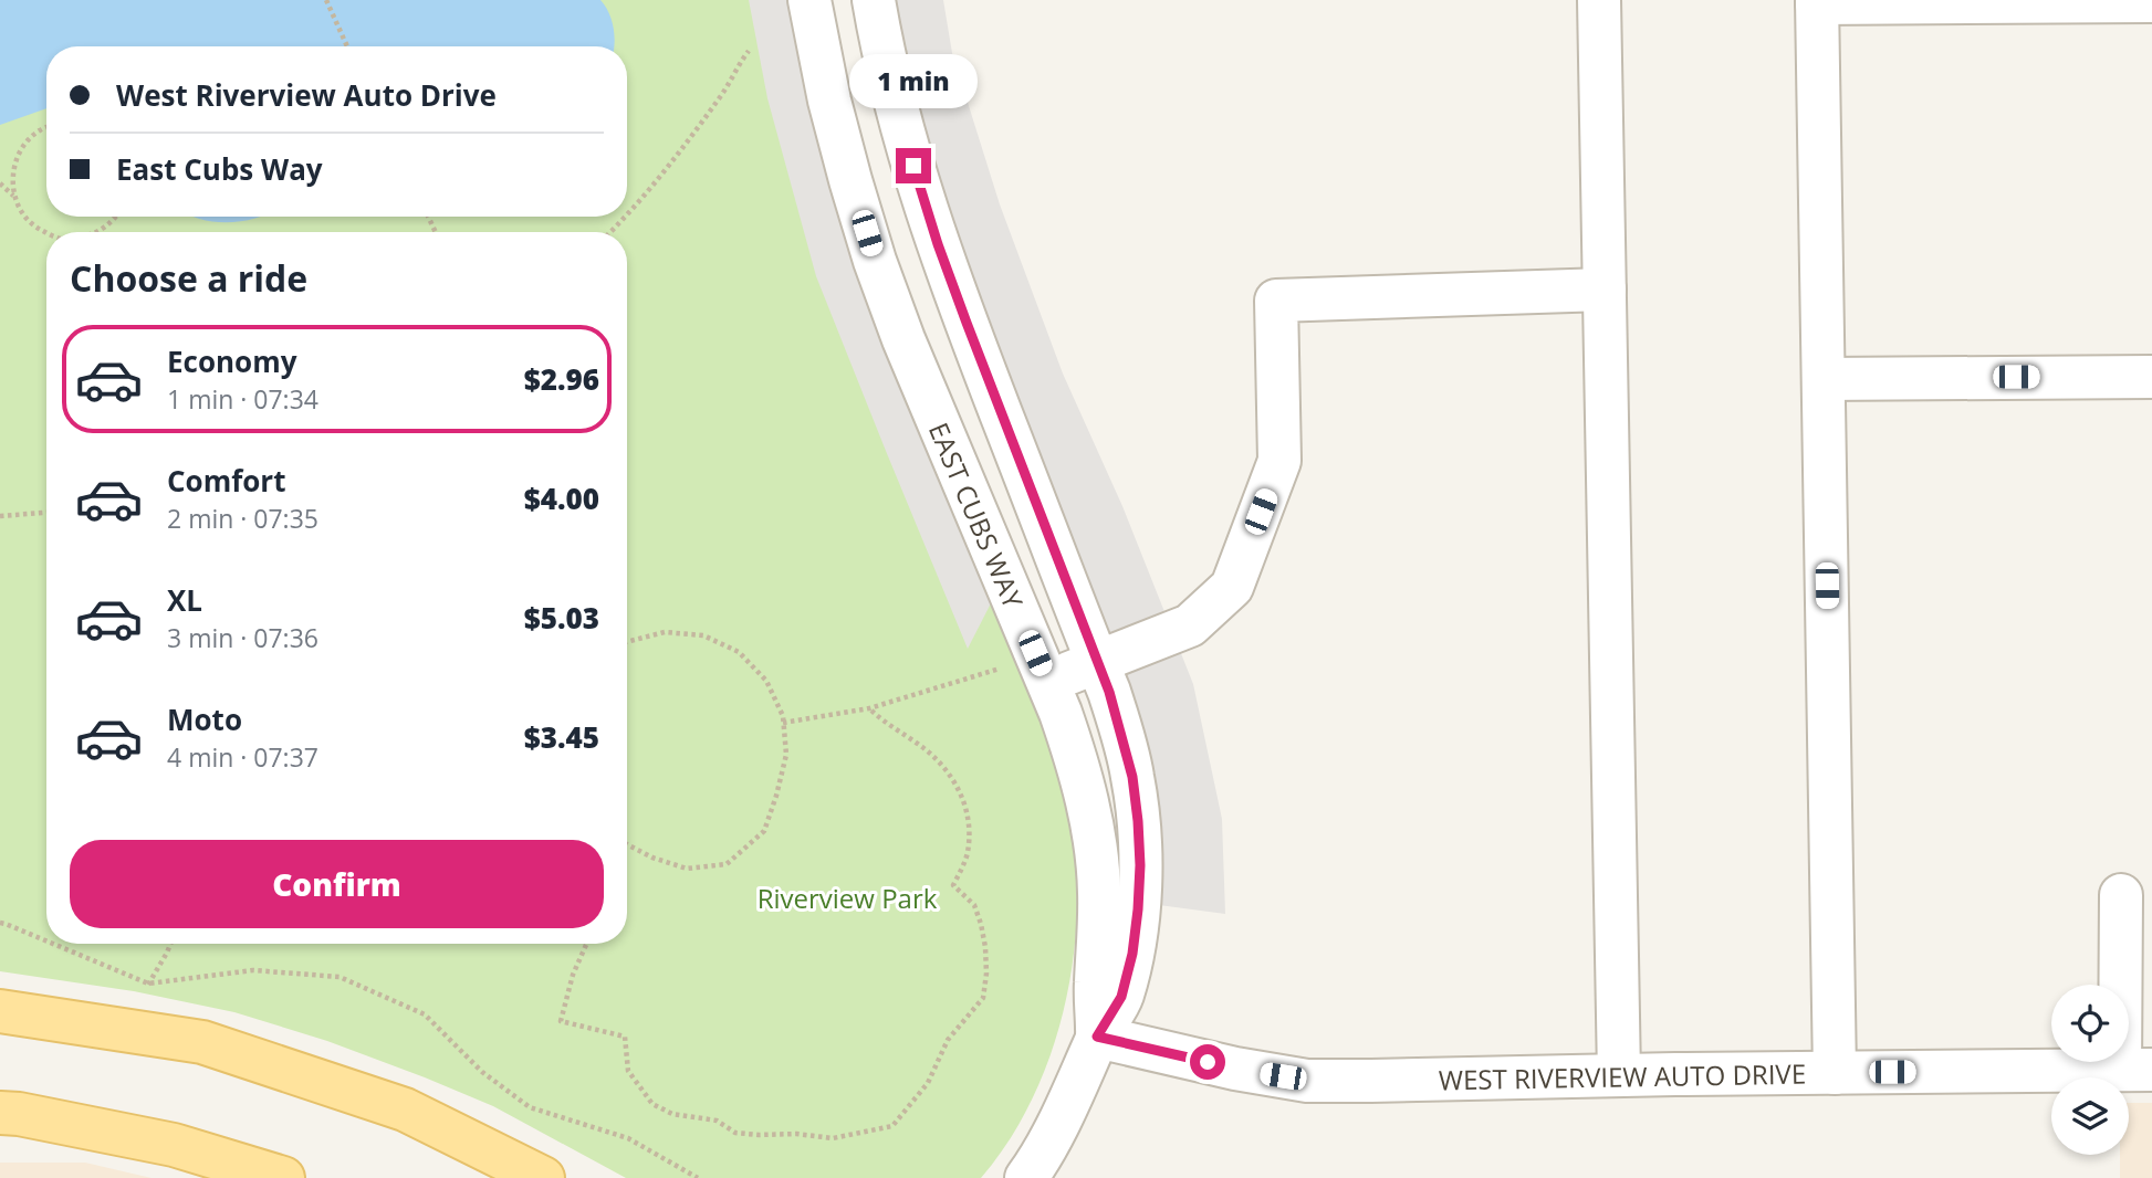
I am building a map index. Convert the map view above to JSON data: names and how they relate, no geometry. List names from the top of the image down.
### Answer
{
  "streets": {
    "street": ["EAST CUBS WAY", "WEST RIVERVIEW AUTO DRIVE"]
  },
  "crossings": [
    ["EAST CUBS WAY", "WEST RIVERVIEW AUTO DRIVE"]
  ],
  "parks": ["Riverview Park"],
  "page": {
    "banner": ["West Riverview Auto Drive", "East Cubs Way"],
    "bubble": "1 min",
    "heading": "Choose a ride",
    "list": [
      {
        "name": "Economy",
        "note": "1 min · 07:34",
        "value": "$2.96"
      },
      {
        "name": "Comfort",
        "note": "2 min · 07:35",
        "value": "$4.00"
      },
      {
        "name": "XL",
        "note": "3 min · 07:36",
        "value": "$5.03"
      },
      {
        "name": "Moto",
        "note": "4 min · 07:37",
        "value": "$3.45"
      }
    ],
    "buttons": "Confirm"
  }
}
